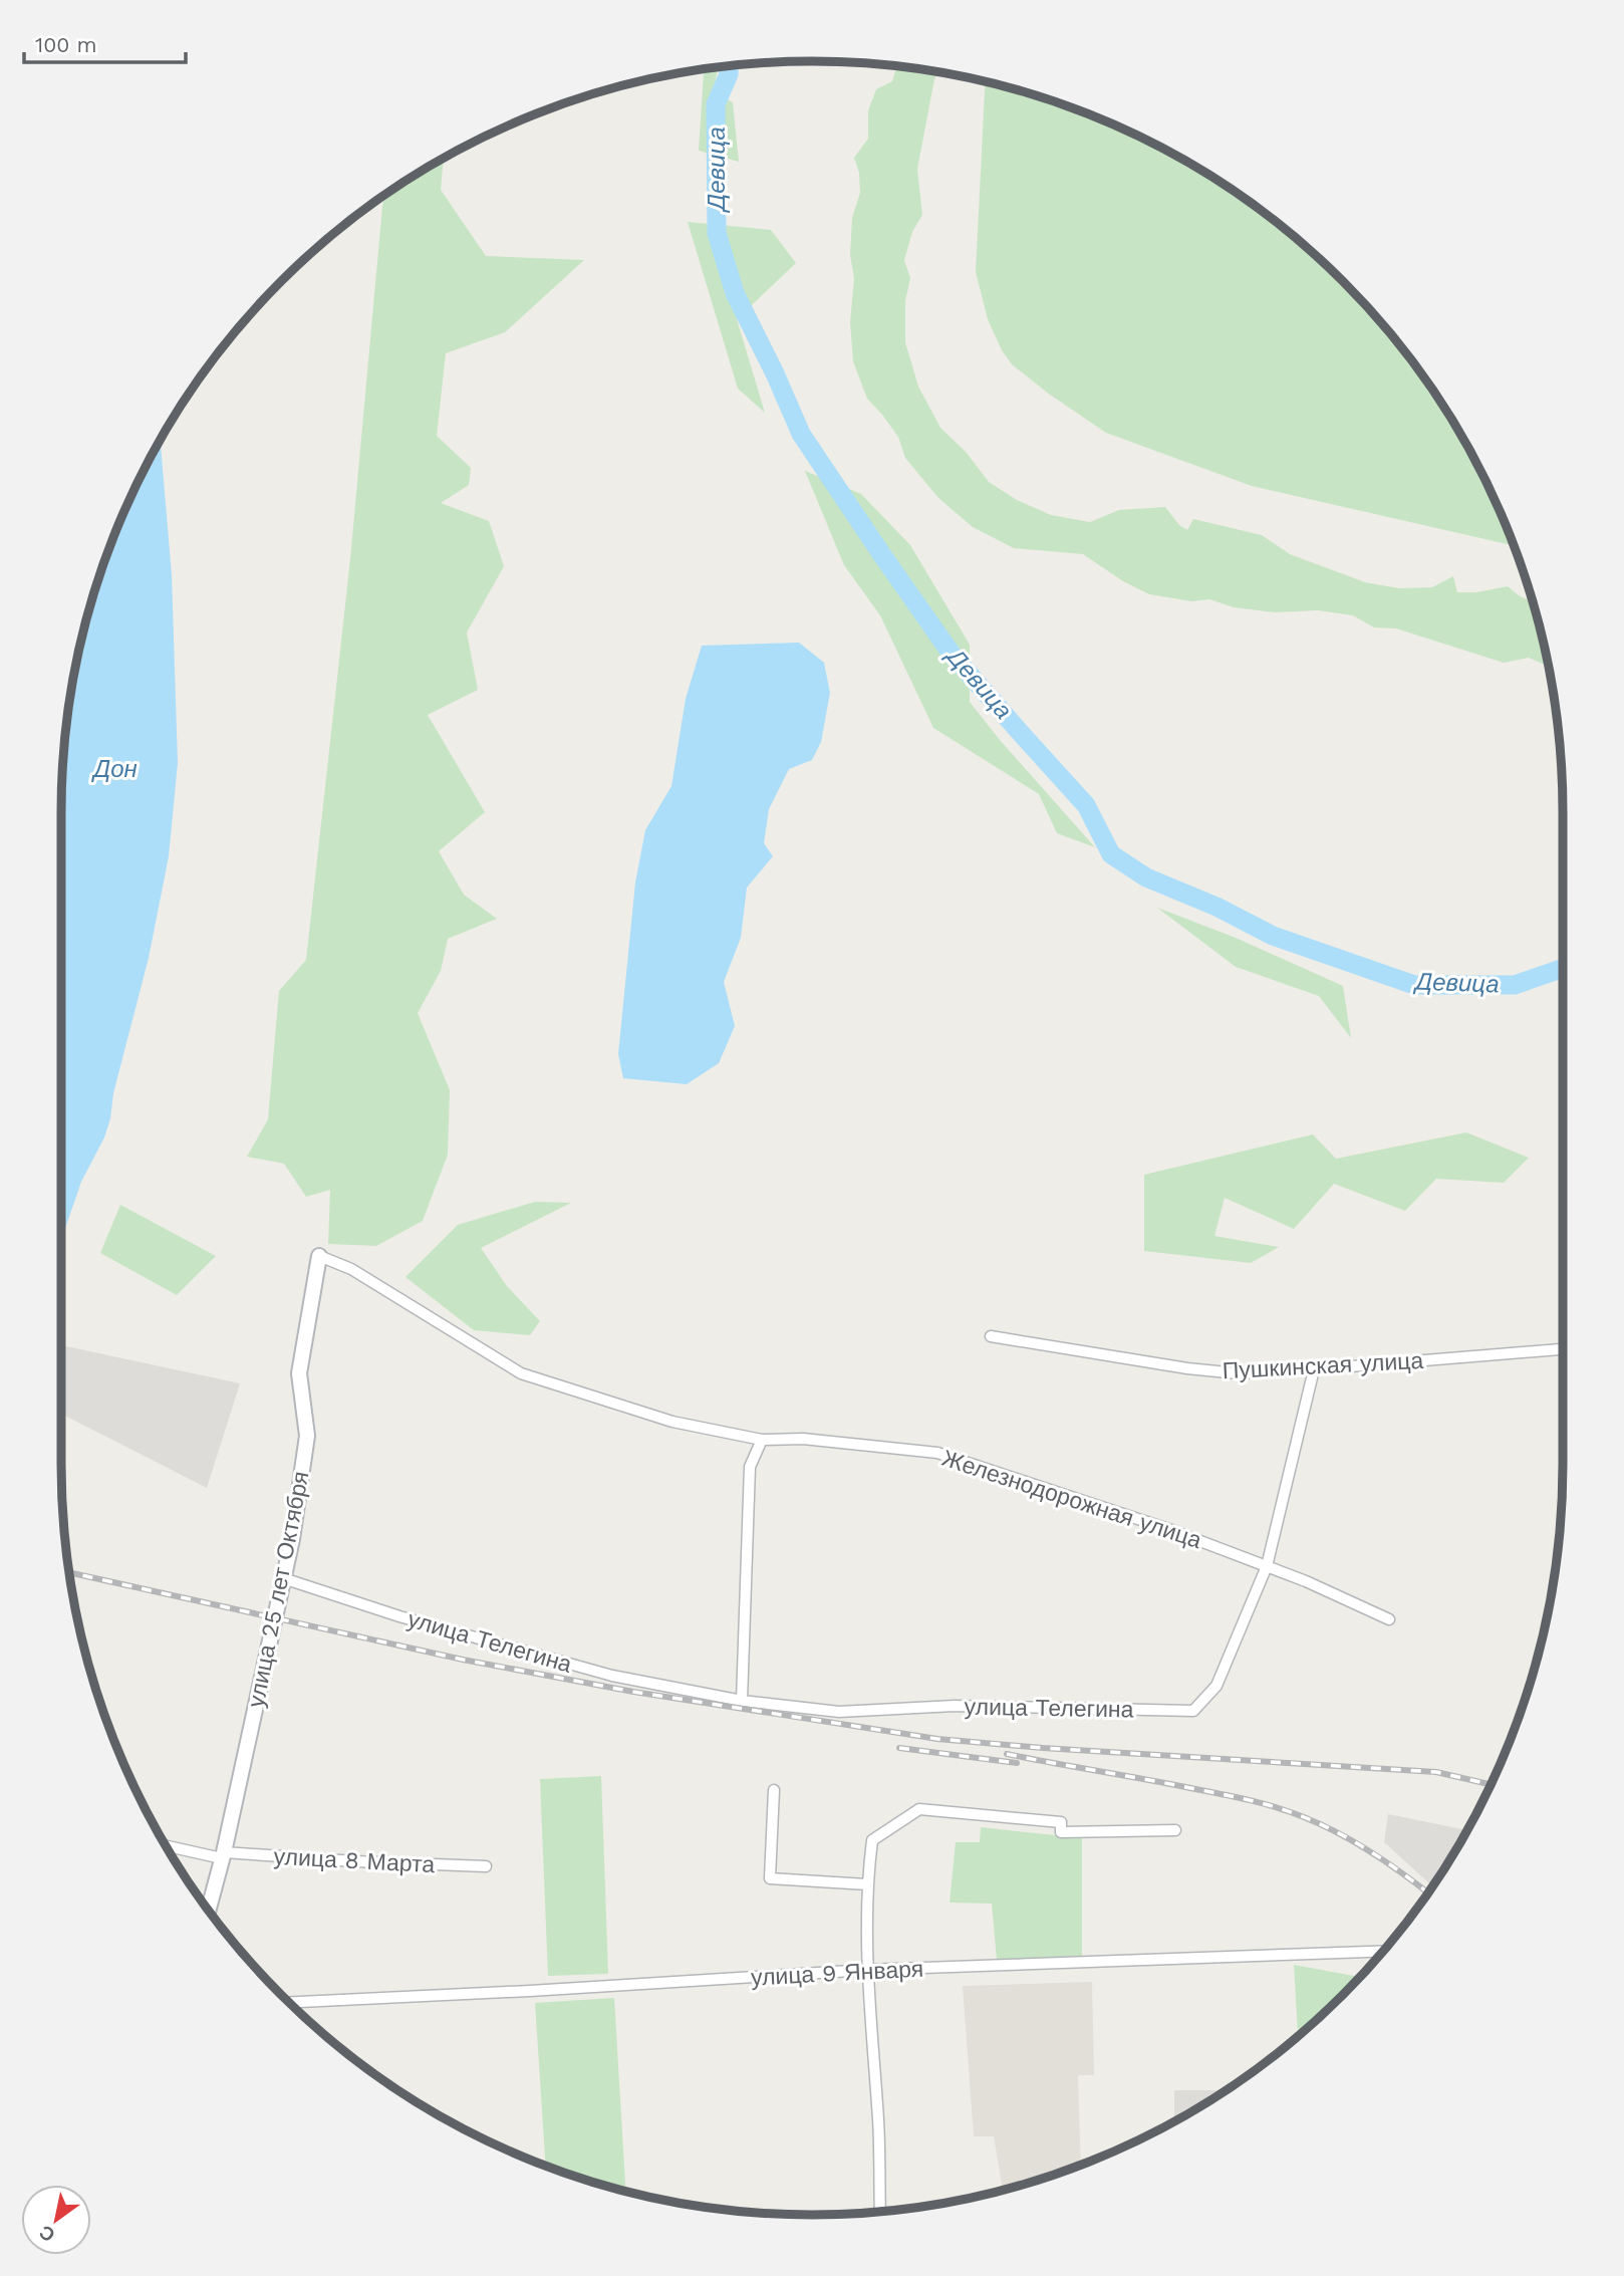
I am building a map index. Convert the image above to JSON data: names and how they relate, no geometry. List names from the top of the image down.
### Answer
{
  "streets": {
    "street": [
      "Пушкинская улица",
      "Железнодорожная улица",
      "улица 25 лет Октября",
      "улица Телегина",
      "улица 8 Марта",
      "улица 9 Января"
    ]
  },
  "crossings": [
    ["Пушкинская улица", "улица Телегина"],
    ["Железнодорожная улица", "улица 25 лет Октября"],
    ["Железнодорожная улица", "улица Телегина"],
    ["улица 25 лет Октября", "улица Телегина"],
    ["улица 25 лет Октября", "улица 8 Марта"]
  ],
  "water": ["Девица", "Дон"],
  "scale_bar": "100 m",
  "north": "bottom left"
}
